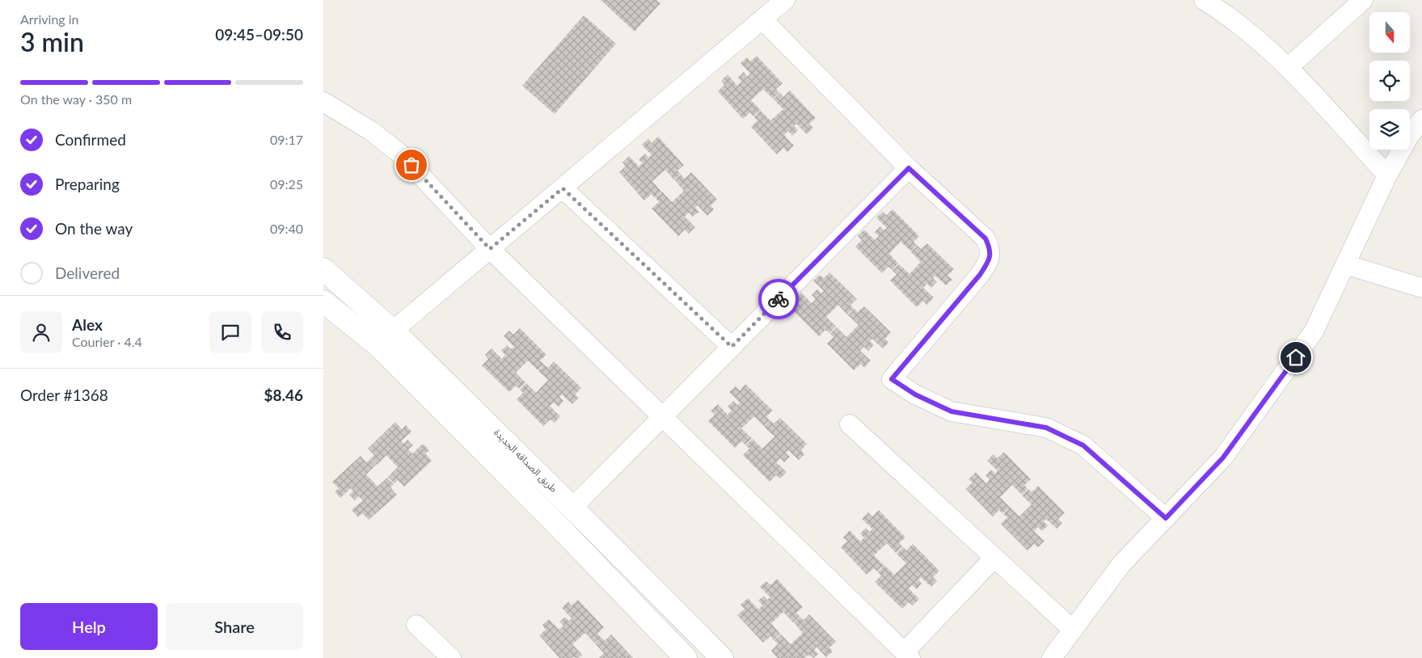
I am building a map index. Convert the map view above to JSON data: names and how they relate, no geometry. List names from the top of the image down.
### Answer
{
  "streets": {
    "street": ["طريق الصداقه الجديدة"]
  },
  "north": "bottom",
  "page": {
    "heading": ["3 min", "Arriving in", "09:45–09:50"],
    "panel": [
      "Alex",
      "Courier · 4.4",
      "Order #1368",
      "$8.46"
    ],
    "bar": "On the way · 350 m",
    "list": [
      ["Confirmed", "09:17"],
      ["Preparing", "09:25"],
      ["On the way", "09:40"],
      "Delivered"
    ],
    "buttons": ["Help", "Share"]
  }
}
